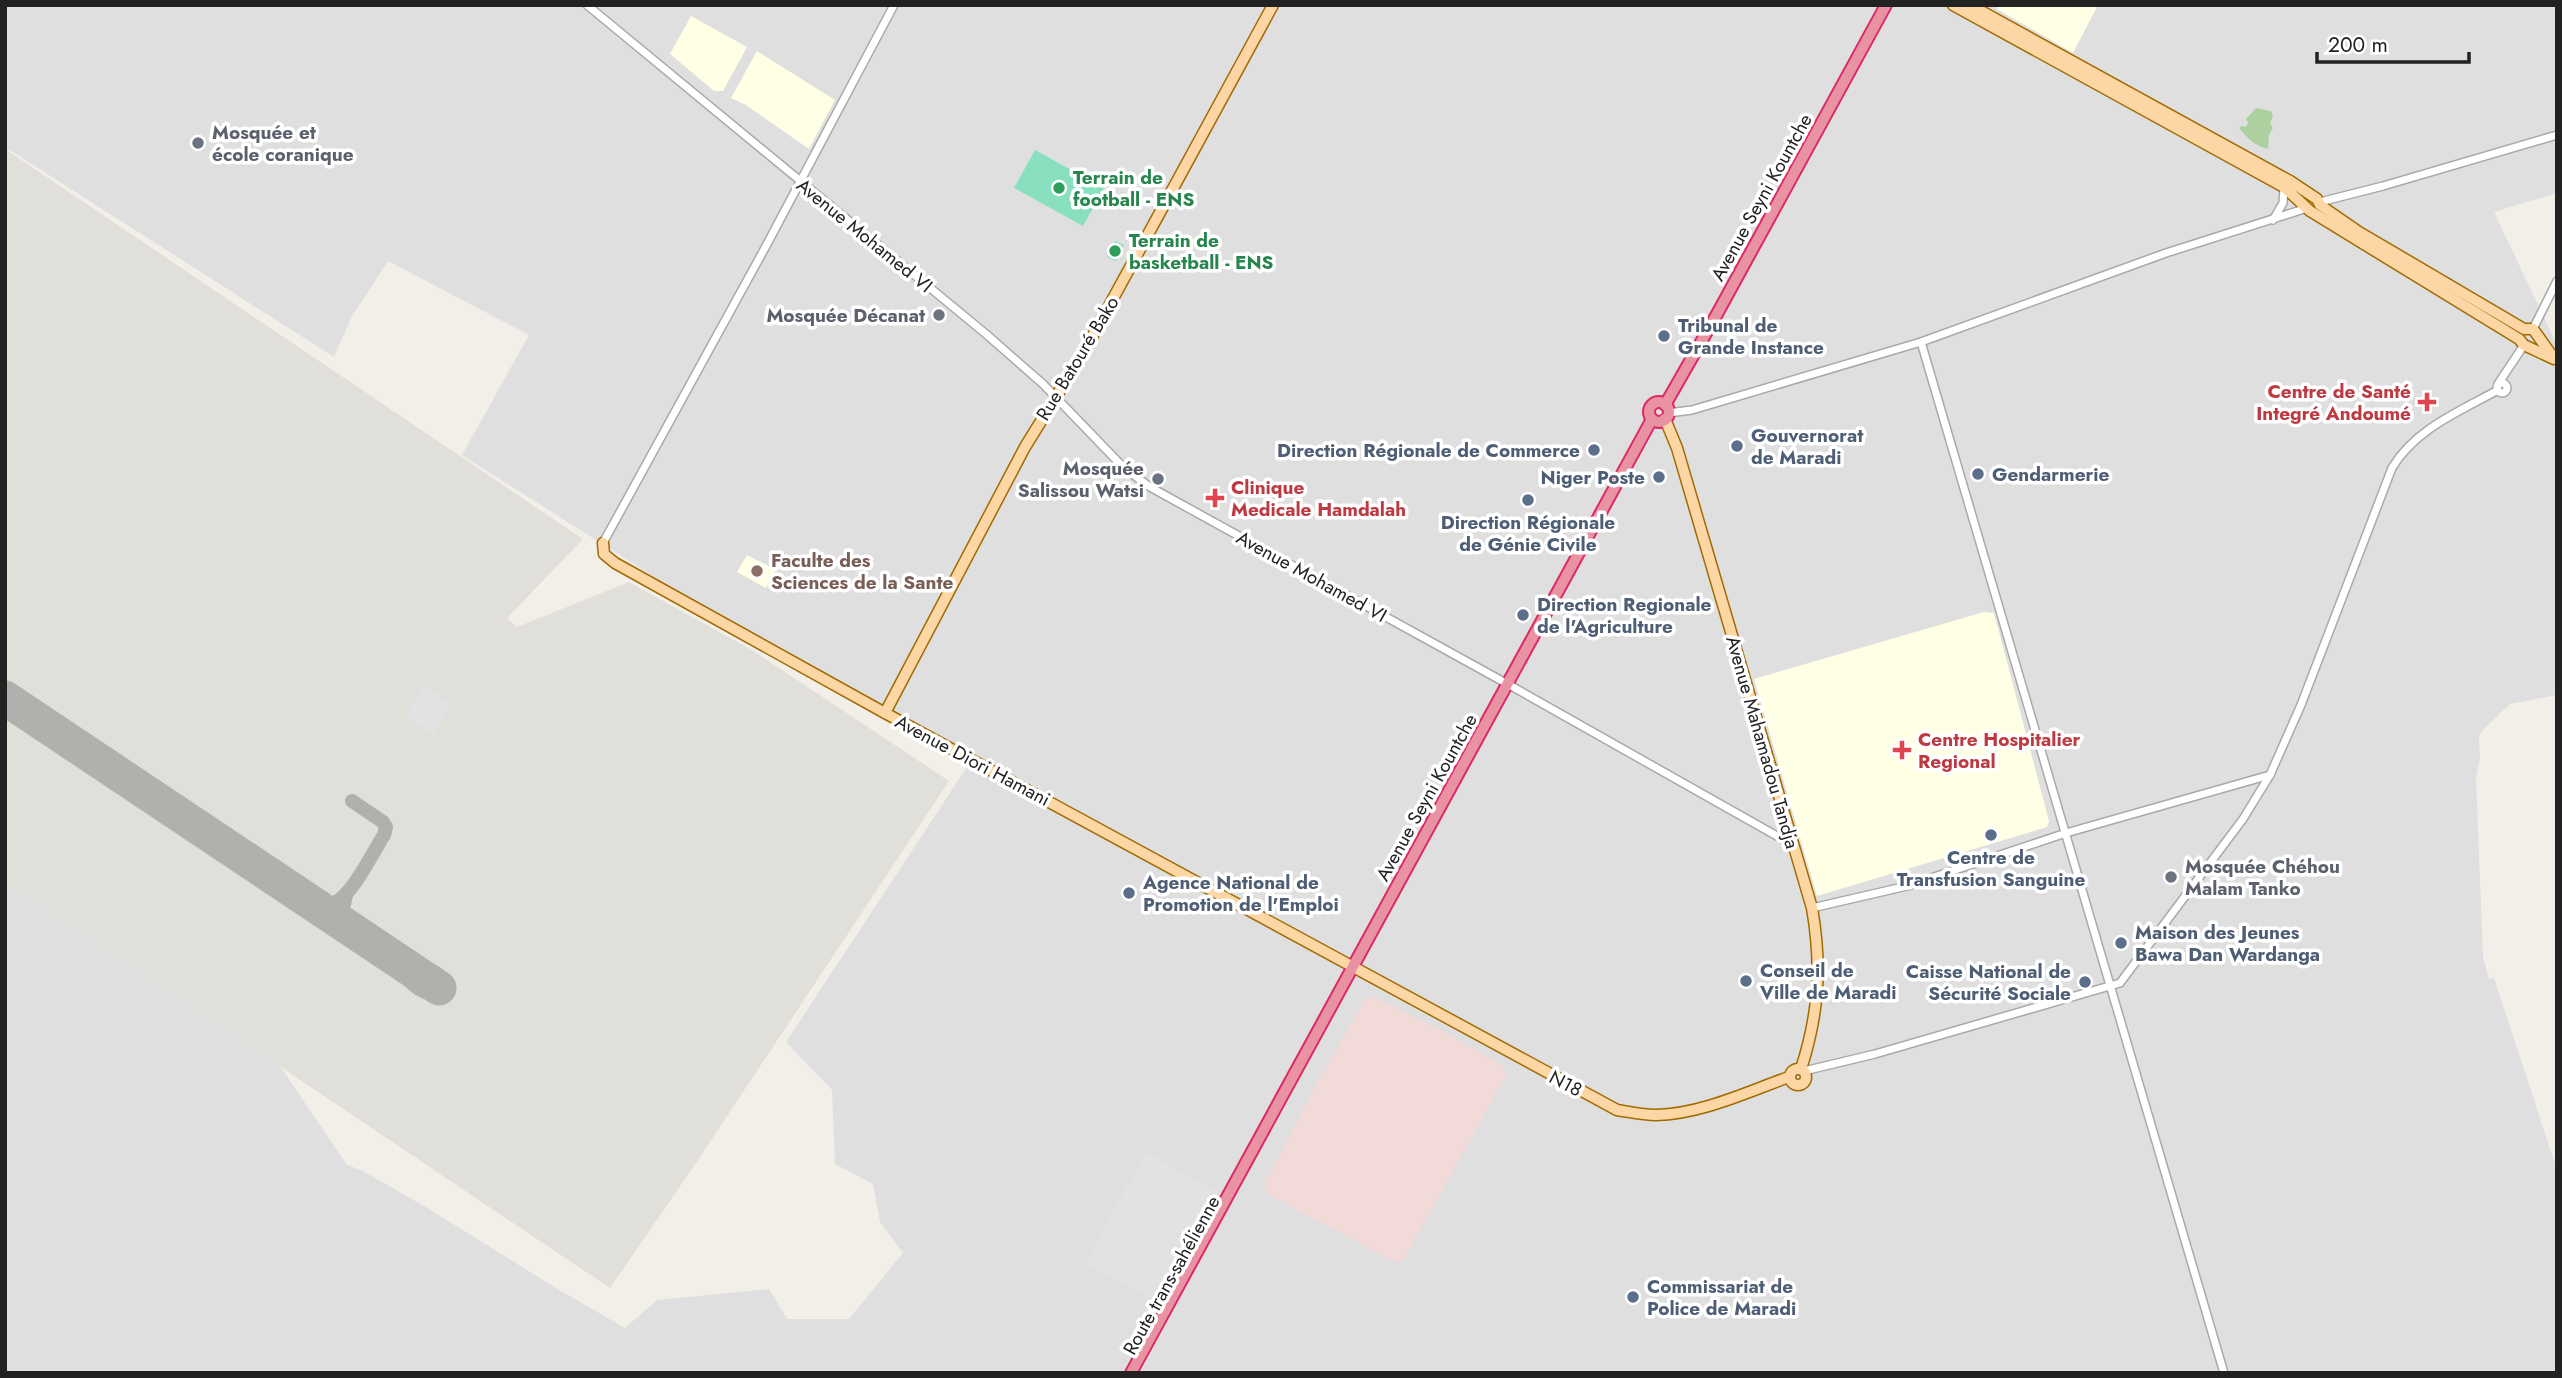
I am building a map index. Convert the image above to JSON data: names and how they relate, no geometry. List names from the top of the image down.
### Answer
{
  "streets": {
    "highway": ["Avenue Seyni Kountche", "Route trans-sahélienne"],
    "main road": [
      "Rue Batouré Bako",
      "Avenue Mahamadou Tandja",
      "Avenue Diori Hamani",
      "N18"
    ],
    "street": ["Avenue Mohamed VI"]
  },
  "crossings": [
    ["Avenue Seyni Kountche", "Avenue Mohamed VI"],
    ["Avenue Seyni Kountche", "Avenue Mahamadou Tandja"],
    ["Avenue Seyni Kountche", "Avenue Diori Hamani"],
    ["Avenue Seyni Kountche", "N18"],
    ["Avenue Seyni Kountche", "Route trans-sahélienne"],
    ["Avenue Mohamed VI", "Rue Batouré Bako"],
    ["Avenue Mohamed VI", "Avenue Mahamadou Tandja"],
    ["Rue Batouré Bako", "Avenue Diori Hamani"],
    ["Avenue Mahamadou Tandja", "N18"],
    ["Avenue Diori Hamani", "N18"]
  ],
  "places": {
    "other": [
      "Mosquée et école coranique",
      "Terrain de football - ENS",
      "Terrain de basketball - ENS",
      "Mosquée Décanat",
      "Tribunal de Grande Instance",
      "Gouvernorat de Maradi",
      "Direction Régionale de Commerce",
      "Gendarmerie",
      "Niger Poste",
      "Mosquée Salissou Watsi",
      "Direction Régionale de Génie Civile",
      "Faculte des Sciences de la Sante",
      "Direction Regionale de l'Agriculture",
      "Centre de Transfusion Sanguine",
      "Mosquée Chéhou Malam Tanko",
      "Agence National de Promotion de l'Emploi",
      "Maison des Jeunes Bawa Dan Wardanga",
      "Conseil de Ville de Maradi",
      "Caisse National de Sécurité Sociale",
      "Commissariat de Police de Maradi"
    ],
    "health": ["Centre de Santé Integré Andoumé", "Clinique Medicale Hamdalah", "Centre Hospitalier Regional"]
  },
  "scale_bar": "200 m"
}
